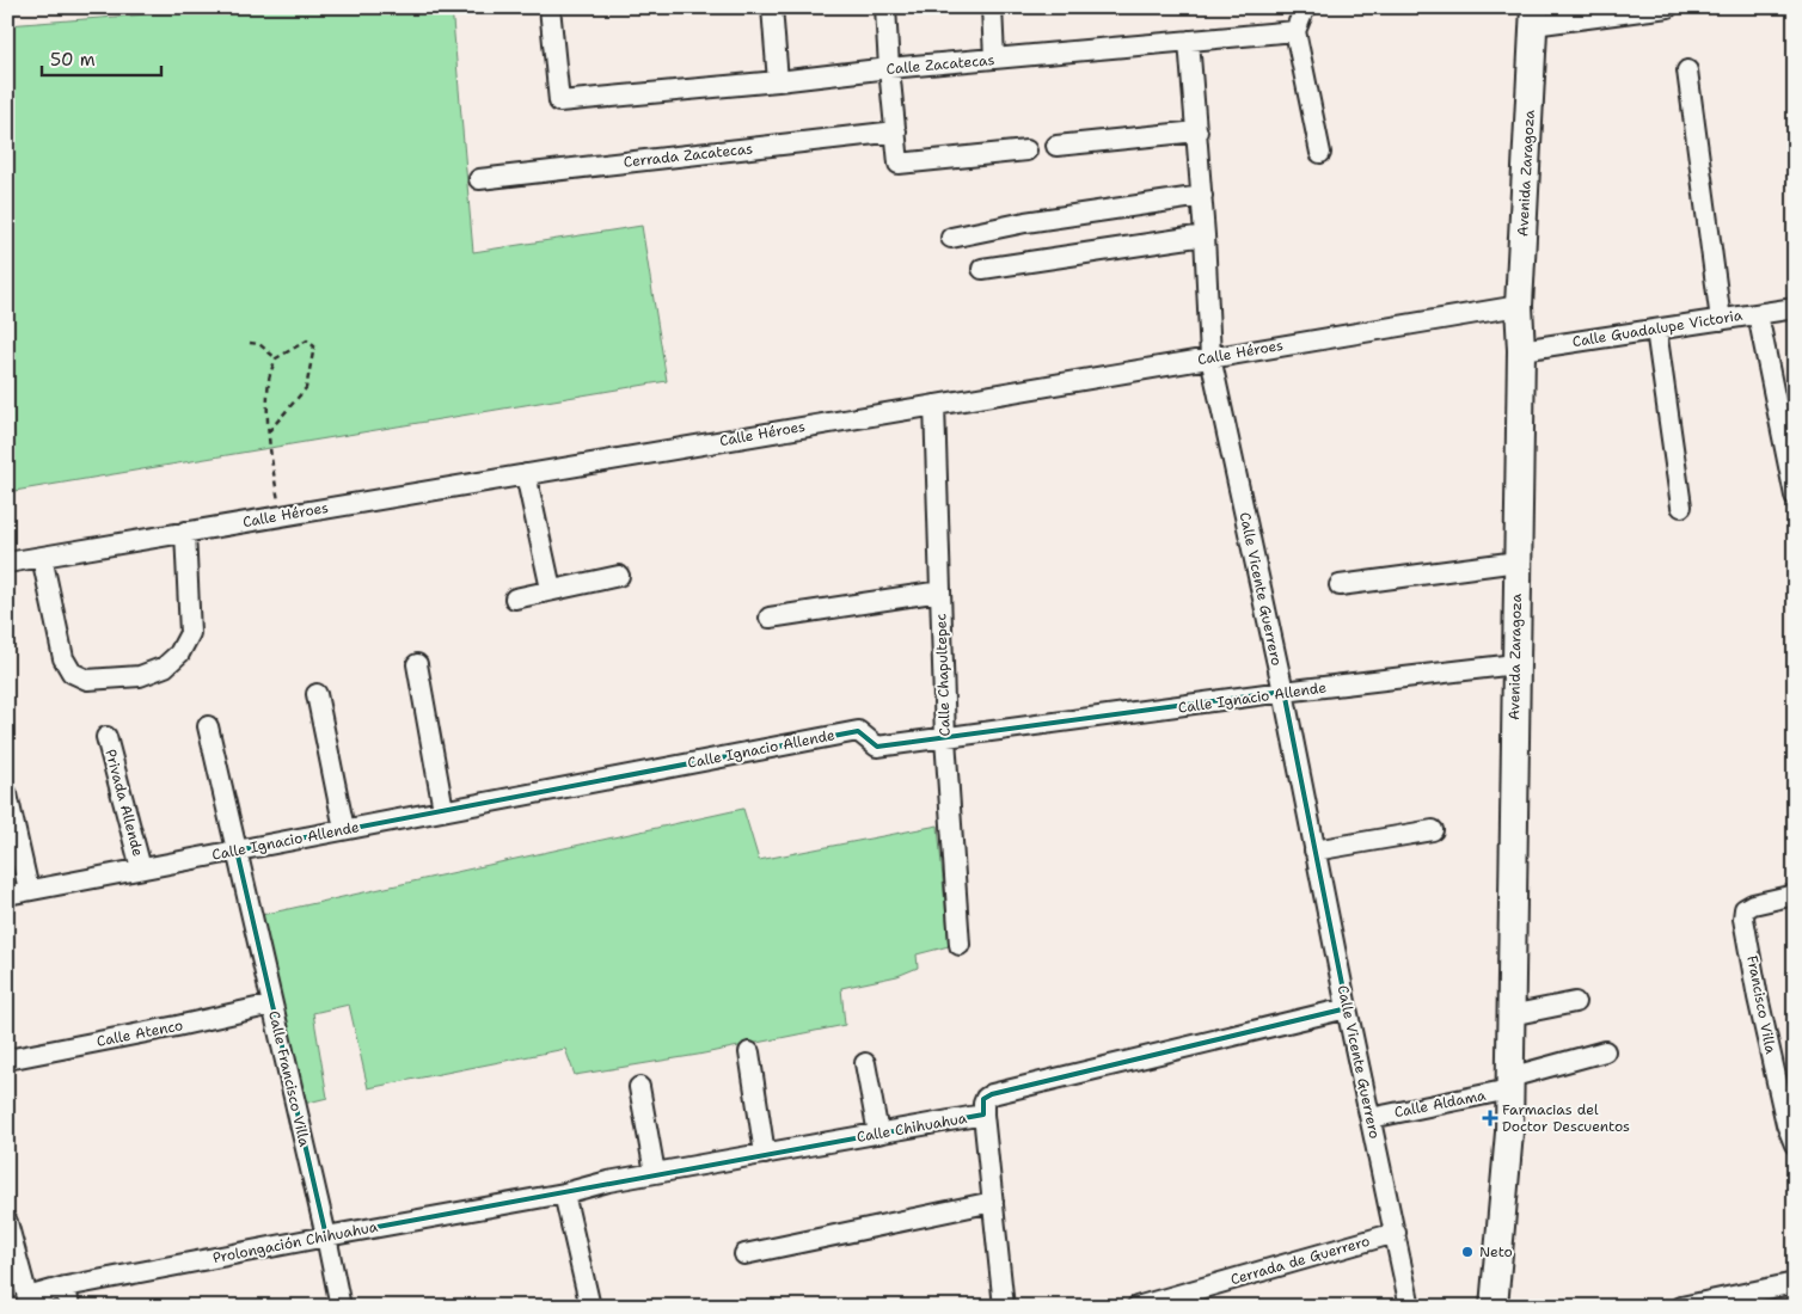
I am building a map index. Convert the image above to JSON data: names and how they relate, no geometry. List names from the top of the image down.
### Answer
{
  "streets": {
    "main road": ["Avenida Zaragoza"],
    "street": [
      "Calle Zacatecas",
      "Cerrada Zacatecas",
      "Calle Guadalupe Victoria",
      "Calle Héroes",
      "Calle Vicente Guerrero",
      "Calle Chapultepec",
      "Calle Ignacio Allende",
      "Privada Allende",
      "Francisco Villa",
      "Calle Atenco",
      "Calle Francisco Villa",
      "Calle Aldama",
      "Calle Chihuahua",
      "Prolongación Chihuahua",
      "Cerrada de Guerrero"
    ]
  },
  "crossings": [
    ["Calle Zacatecas", "Calle Vicente Guerrero"],
    ["Avenida Zaragoza", "Calle Guadalupe Victoria"],
    ["Avenida Zaragoza", "Calle Héroes"],
    ["Avenida Zaragoza", "Calle Ignacio Allende"],
    ["Avenida Zaragoza", "Calle Aldama"],
    ["Calle Héroes", "Calle Vicente Guerrero"],
    ["Calle Héroes", "Calle Chapultepec"],
    ["Calle Vicente Guerrero", "Calle Ignacio Allende"],
    ["Calle Vicente Guerrero", "Calle Aldama"],
    ["Calle Vicente Guerrero", "Calle Chihuahua"],
    ["Calle Vicente Guerrero", "Cerrada de Guerrero"],
    ["Calle Chapultepec", "Calle Ignacio Allende"],
    ["Calle Ignacio Allende", "Privada Allende"],
    ["Calle Ignacio Allende", "Calle Francisco Villa"],
    ["Calle Atenco", "Calle Francisco Villa"],
    ["Calle Francisco Villa", "Prolongación Chihuahua"],
    ["Calle Chihuahua", "Prolongación Chihuahua"]
  ],
  "places": {
    "health": ["Farmacias del Doctor Descuentos"],
    "other": ["Neto"]
  },
  "scale_bar": "50 m"
}
